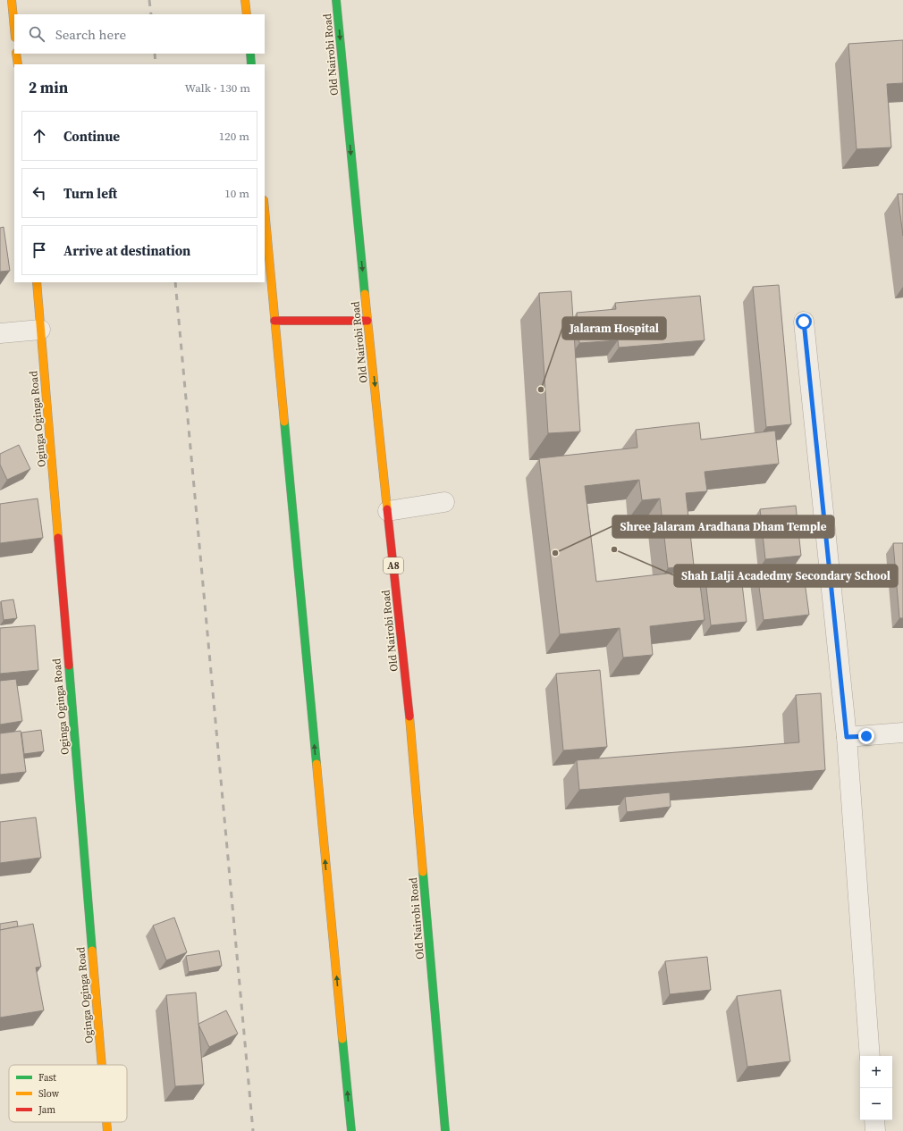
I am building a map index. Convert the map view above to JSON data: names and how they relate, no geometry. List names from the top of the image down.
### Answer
{
  "streets": {
    "main road": ["Old Nairobi Road", "Oginga Oginga Road", "A8"]
  },
  "one_way": ["Old Nairobi Road"],
  "places": ["Jalaram Hospital", "Shah Lalji Acadedmy Secondary School", "Shree Jalaram Aradhana Dham Temple"],
  "legend": ["Fast", "Slow", "Jam"],
  "page": {
    "search": "Search here",
    "heading": ["2 min", "Walk · 130 m"],
    "list": [
      ["Continue", "120 m"],
      ["Turn left", "10 m"],
      "Arrive at destination"
    ],
    "map_buttons": ["+", "−"]
  }
}
